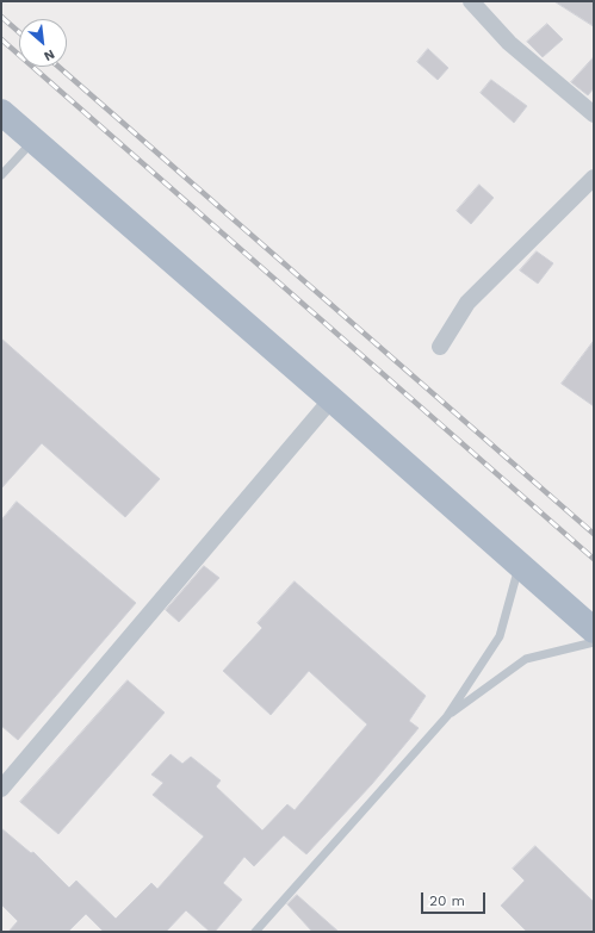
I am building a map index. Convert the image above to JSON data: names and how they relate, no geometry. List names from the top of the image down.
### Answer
{
  "scale_bar": "20 m",
  "north": "bottom right"
}
